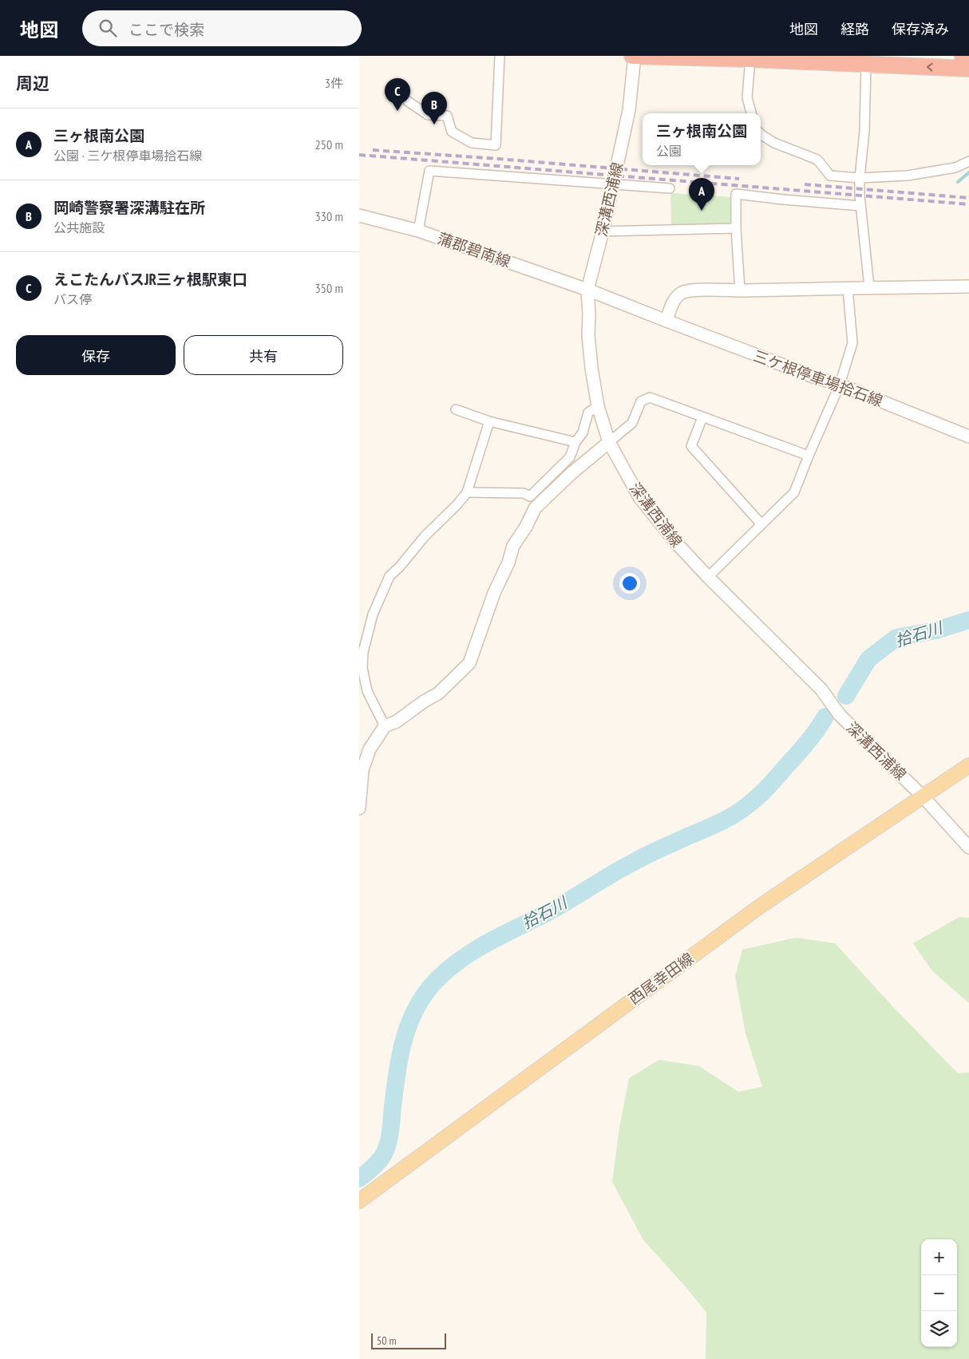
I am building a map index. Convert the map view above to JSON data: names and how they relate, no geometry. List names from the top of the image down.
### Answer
{
  "streets": {
    "main road": [
      "深溝西浦線",
      "蒲郡碧南線",
      "三ケ根停車場拾石線",
      "西尾幸田線"
    ]
  },
  "crossings": [
    ["深溝西浦線", "蒲郡碧南線"],
    ["深溝西浦線", "三ケ根停車場拾石線"],
    ["深溝西浦線", "西尾幸田線"],
    ["蒲郡碧南線", "三ケ根停車場拾石線"]
  ],
  "water": ["拾石川"],
  "scale_bar": "50 m",
  "page": {
    "header": "地図",
    "search": "ここで検索",
    "nav": ["地図", "経路", "保存済み"],
    "heading": ["周辺", "3件"],
    "pins": ["C", "B", "A"],
    "list": [
      {
        "mark": "A",
        "name": "三ヶ根南公園",
        "note": "公園 · 三ケ根停車場拾石線",
        "value": "250 m"
      },
      {
        "mark": "B",
        "name": "岡崎警察署深溝駐在所",
        "note": "公共施設",
        "value": "330 m"
      },
      {
        "mark": "C",
        "name": "えこたんバスJR三ヶ根駅東口",
        "note": "バス停",
        "value": "350 m"
      }
    ],
    "popup": ["三ヶ根南公園", "公園"],
    "buttons": ["保存", "共有"],
    "map_buttons": ["+", "−"],
    "scale": "50 m"
  }
}
